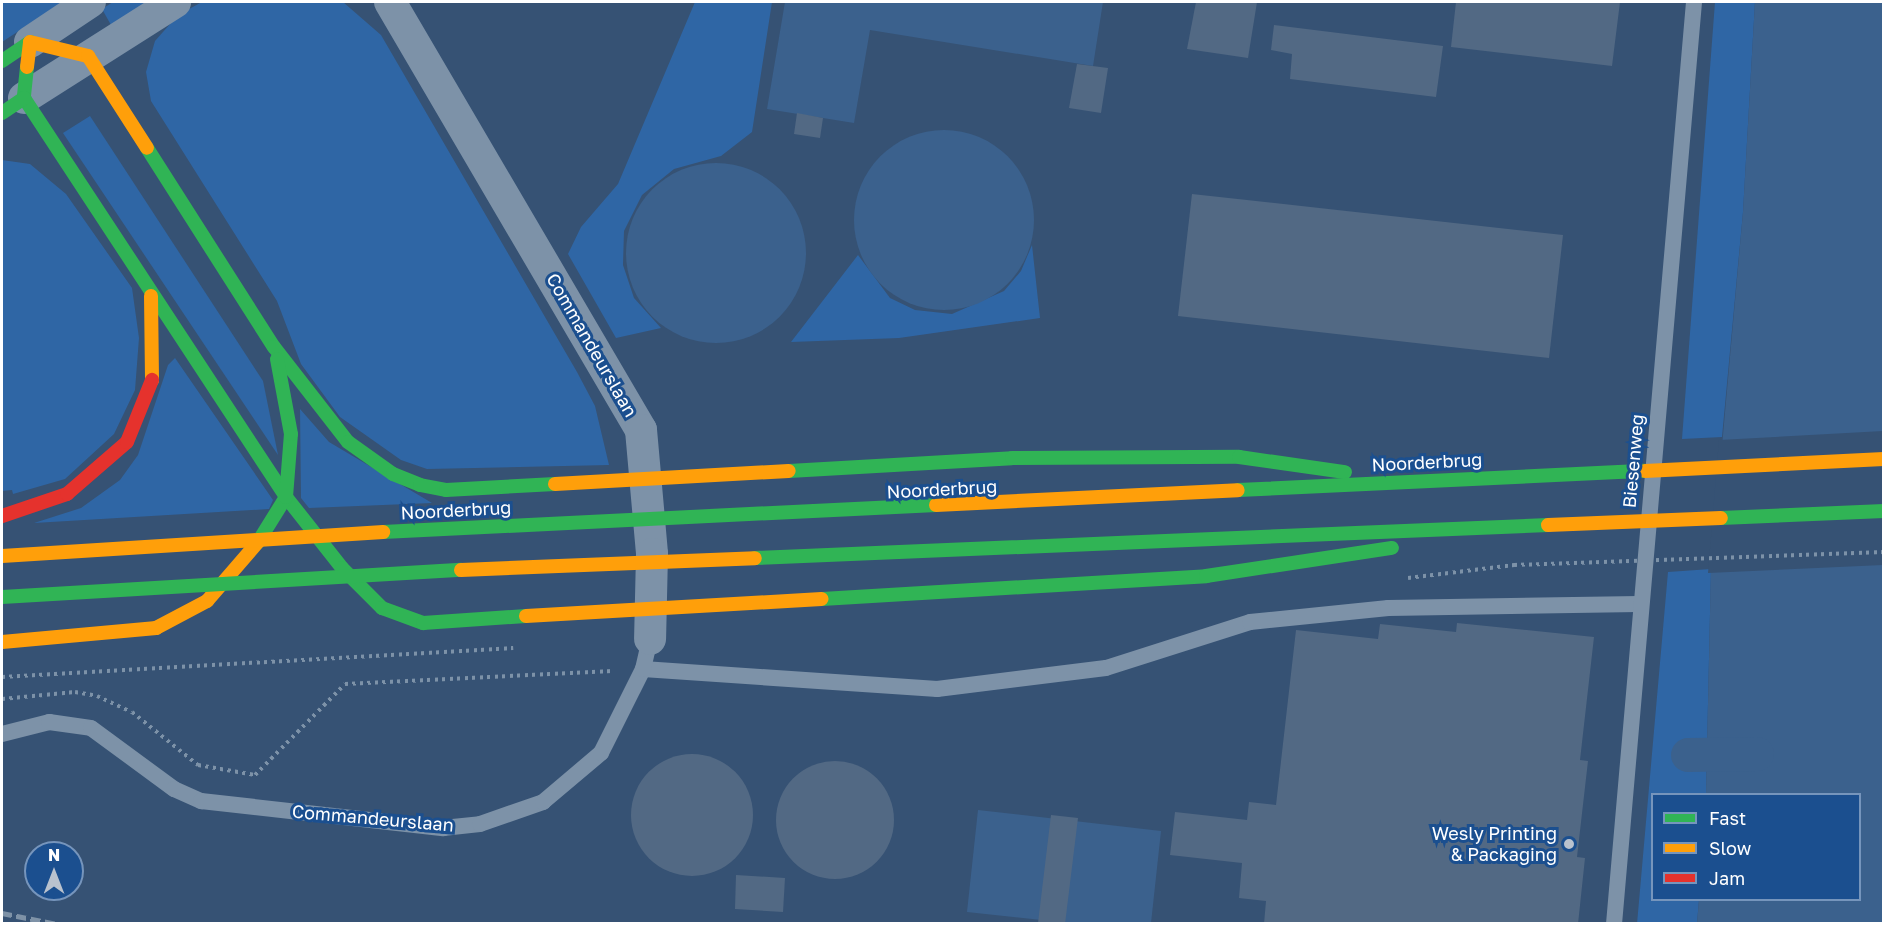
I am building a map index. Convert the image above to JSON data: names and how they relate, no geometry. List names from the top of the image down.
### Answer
{
  "streets": {
    "main road": ["Noorderbrug"],
    "street": ["Commandeurslaan"],
    "lane": ["Biesenweg"]
  },
  "places": ["Wesly Printing & Packaging"],
  "legend": ["Fast", "Slow", "Jam"],
  "north": "top"
}
